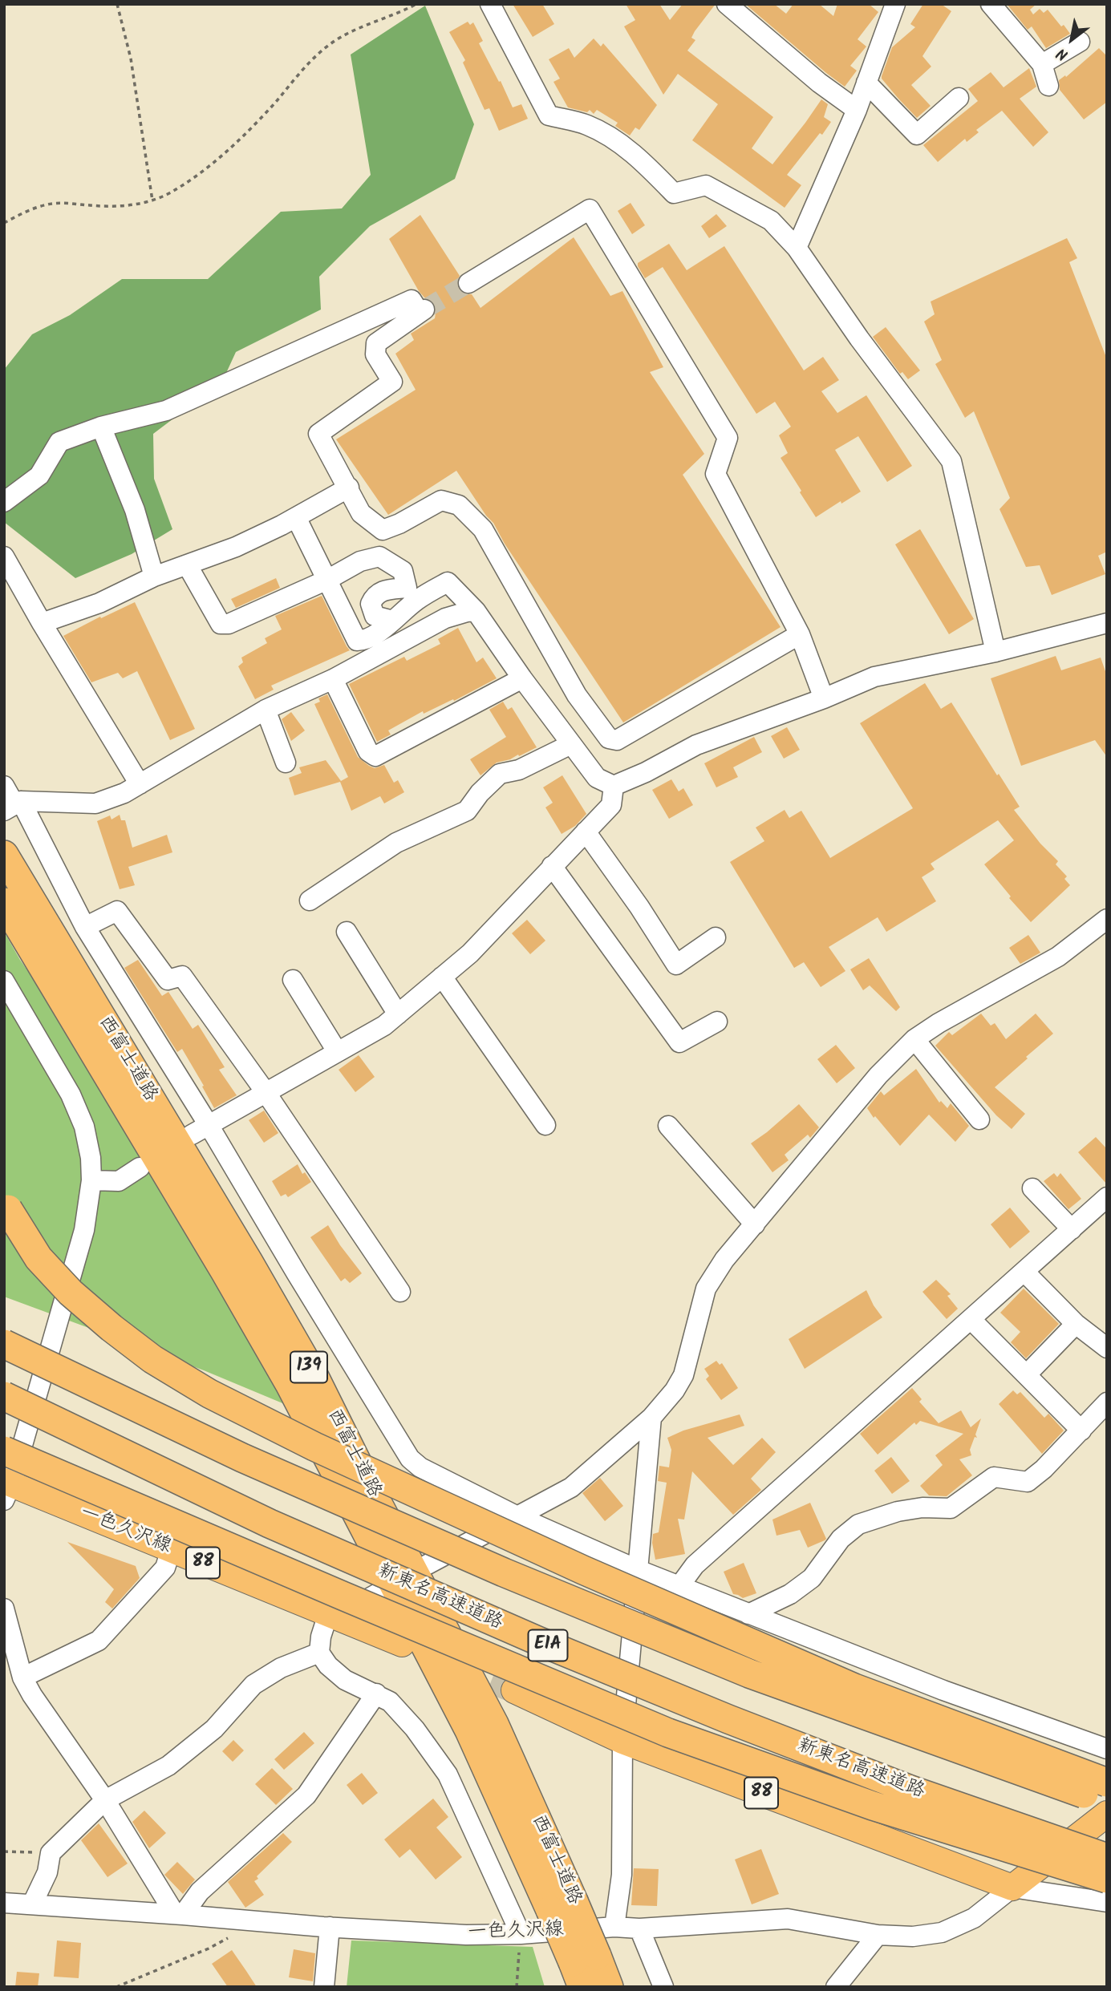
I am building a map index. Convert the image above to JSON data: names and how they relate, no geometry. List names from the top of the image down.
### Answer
{
  "streets": {
    "highway": [
      "西富士道路",
      "139",
      "新東名高速道路",
      "E1A"
    ],
    "main road": ["一色久沢線", "88"]
  },
  "crossings": [
    ["一色久沢線", "88"]
  ],
  "north": "bottom left"
}
